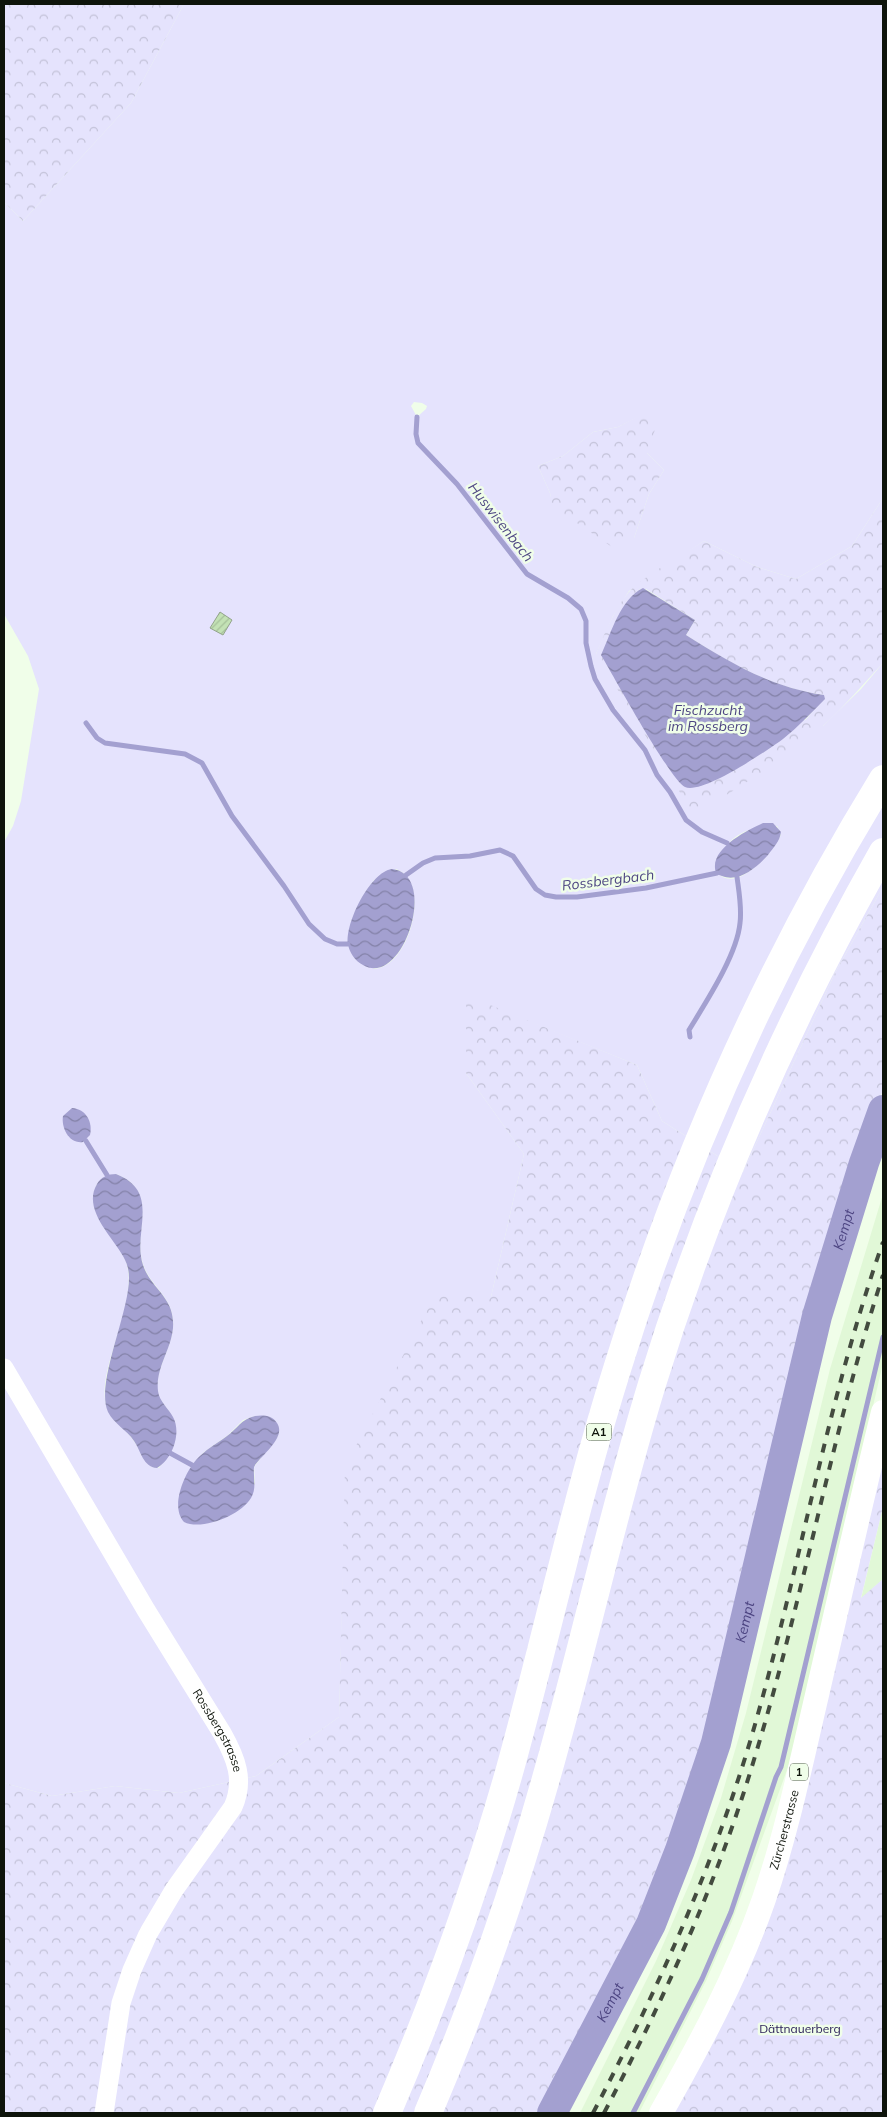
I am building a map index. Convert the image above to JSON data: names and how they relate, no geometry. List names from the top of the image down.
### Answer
{
  "streets": {
    "highway": ["A1"],
    "main road": ["1", "Zürcherstrasse"],
    "street": ["Rossbergstrasse"]
  },
  "water": [
    "Huswisenbach",
    "Fischzucht im Rossberg",
    "Rossbergbach",
    "Kempt"
  ],
  "parks": ["Dättnauerberg"]
}
